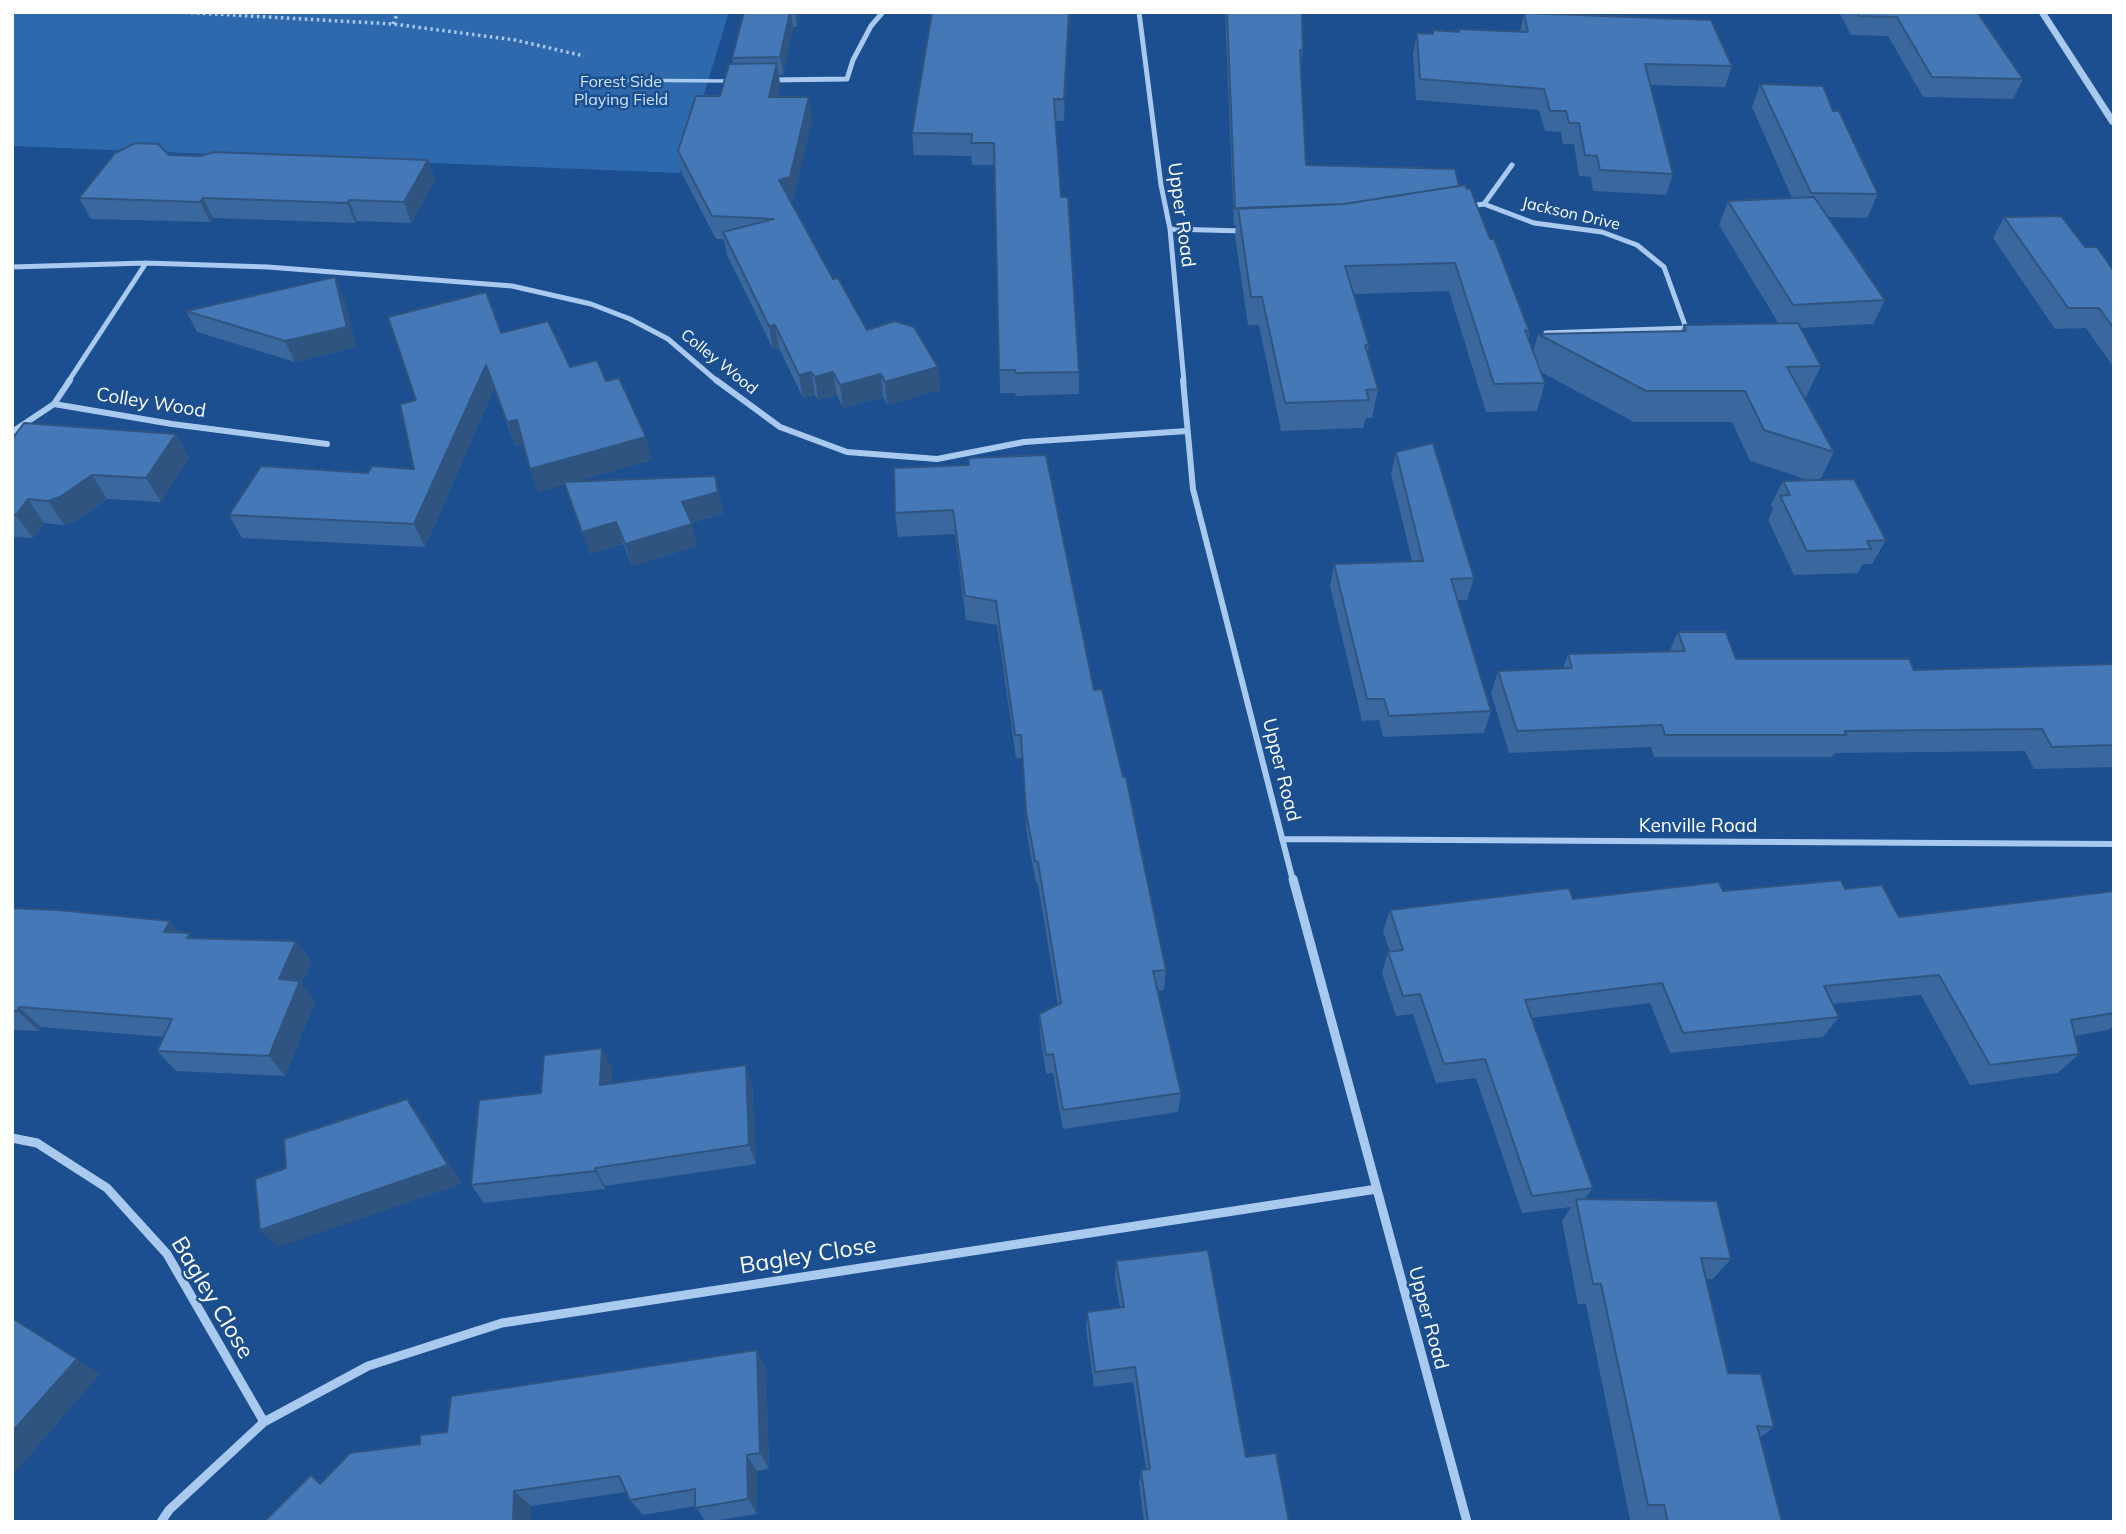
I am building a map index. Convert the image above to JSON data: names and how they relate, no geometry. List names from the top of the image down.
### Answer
{
  "streets": {
    "street": [
      "Jackson Drive",
      "Upper Road",
      "Colley Wood",
      "Kenville Road",
      "Bagley Close"
    ]
  },
  "crossings": [
    ["Upper Road", "Colley Wood"],
    ["Upper Road", "Kenville Road"],
    ["Upper Road", "Bagley Close"]
  ],
  "parks": ["Forest Side Playing Field"]
}
